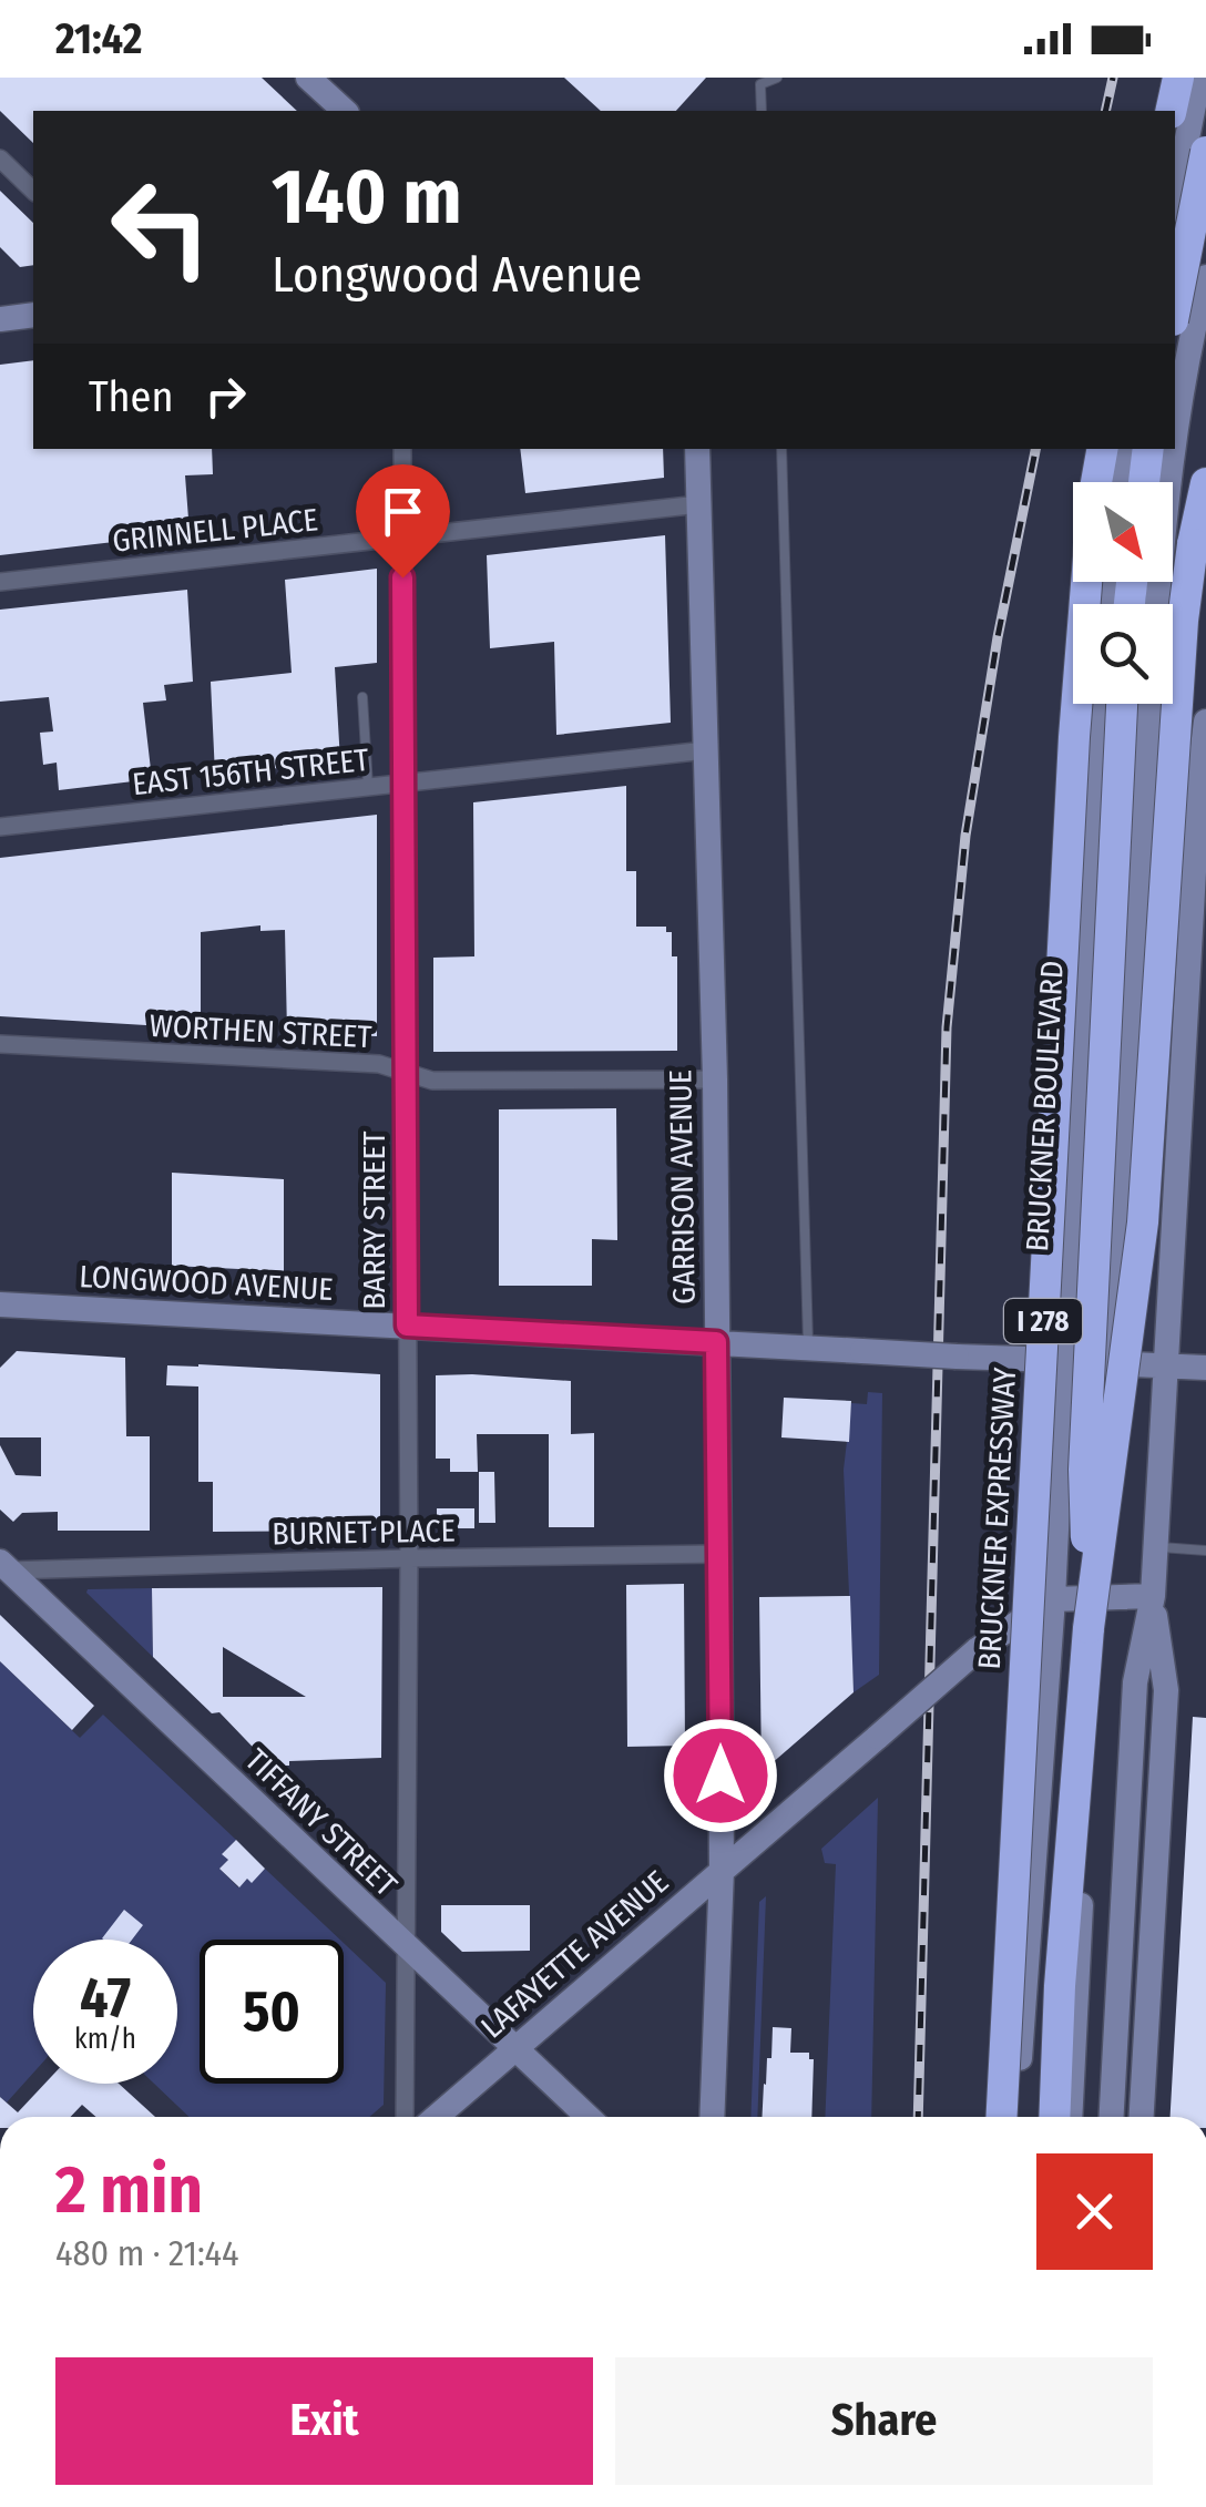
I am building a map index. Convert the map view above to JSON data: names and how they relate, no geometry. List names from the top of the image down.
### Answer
{
  "streets": {
    "highway": ["I 278", "BRUCKNER EXPRESSWAY"],
    "main road": [
      "BRUCKNER BOULEVARD",
      "GARRISON AVENUE",
      "LONGWOOD AVENUE",
      "TIFFANY STREET",
      "LAFAYETTE AVENUE"
    ],
    "street": [
      "GRINNELL PLACE",
      "EAST 156TH STREET",
      "WORTHEN STREET",
      "BARRY STREET",
      "BURNET PLACE"
    ]
  },
  "crossings": [
    ["GRINNELL PLACE", "GARRISON AVENUE"],
    ["GRINNELL PLACE", "BARRY STREET"],
    ["EAST 156TH STREET", "GARRISON AVENUE"],
    ["EAST 156TH STREET", "BARRY STREET"],
    ["WORTHEN STREET", "GARRISON AVENUE"],
    ["WORTHEN STREET", "BARRY STREET"],
    ["BRUCKNER BOULEVARD", "LONGWOOD AVENUE"],
    ["BRUCKNER BOULEVARD", "LAFAYETTE AVENUE"],
    ["GARRISON AVENUE", "LONGWOOD AVENUE"],
    ["GARRISON AVENUE", "BURNET PLACE"],
    ["GARRISON AVENUE", "LAFAYETTE AVENUE"],
    ["BARRY STREET", "LONGWOOD AVENUE"],
    ["BARRY STREET", "BURNET PLACE"],
    ["BARRY STREET", "TIFFANY STREET"],
    ["BURNET PLACE", "TIFFANY STREET"],
    ["TIFFANY STREET", "LAFAYETTE AVENUE"]
  ],
  "north": "bottom right",
  "page": {
    "status": "21:42",
    "turn": ["140 m", "Longwood Avenue"],
    "then": "Then",
    "speed": "47 km/h",
    "limit": "50",
    "heading": ["2 min", "480 m · 21:44"],
    "buttons": ["Exit", "Share"]
  }
}
